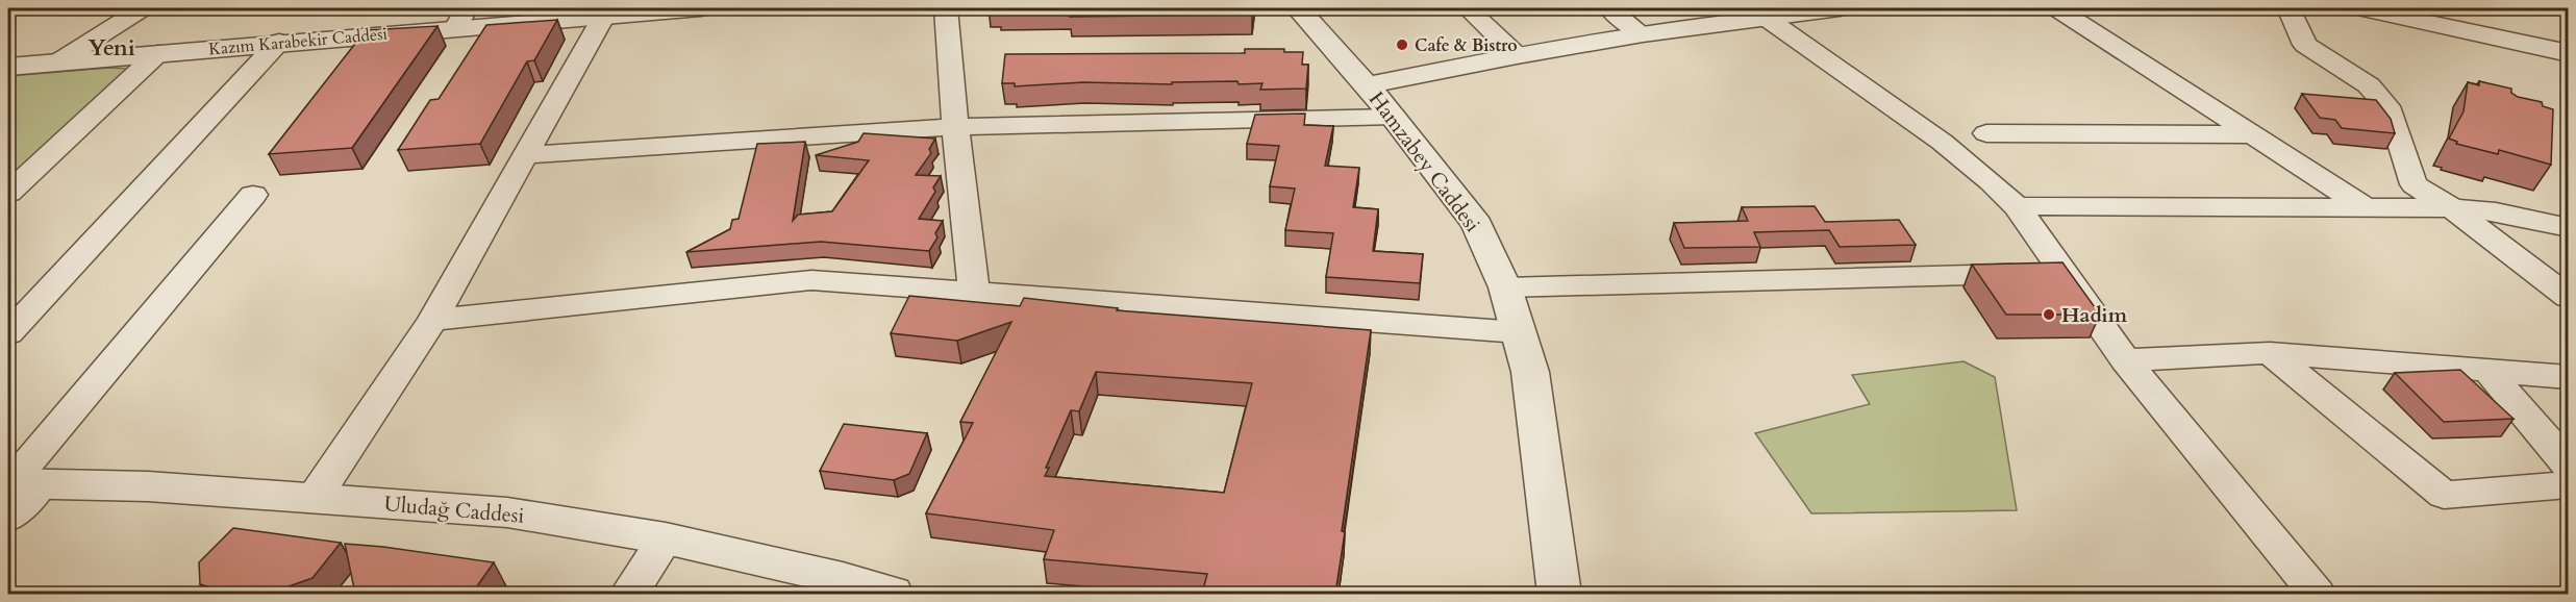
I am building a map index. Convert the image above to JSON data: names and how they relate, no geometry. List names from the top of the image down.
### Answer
{
  "streets": {
    "street": ["Kazım Karabekir Caddesi", "Hamzabey Caddesi", "Uludağ Caddesi"]
  },
  "districts": ["Yeni"],
  "places": ["Cafe & Bistro", "Hadim"]
}
